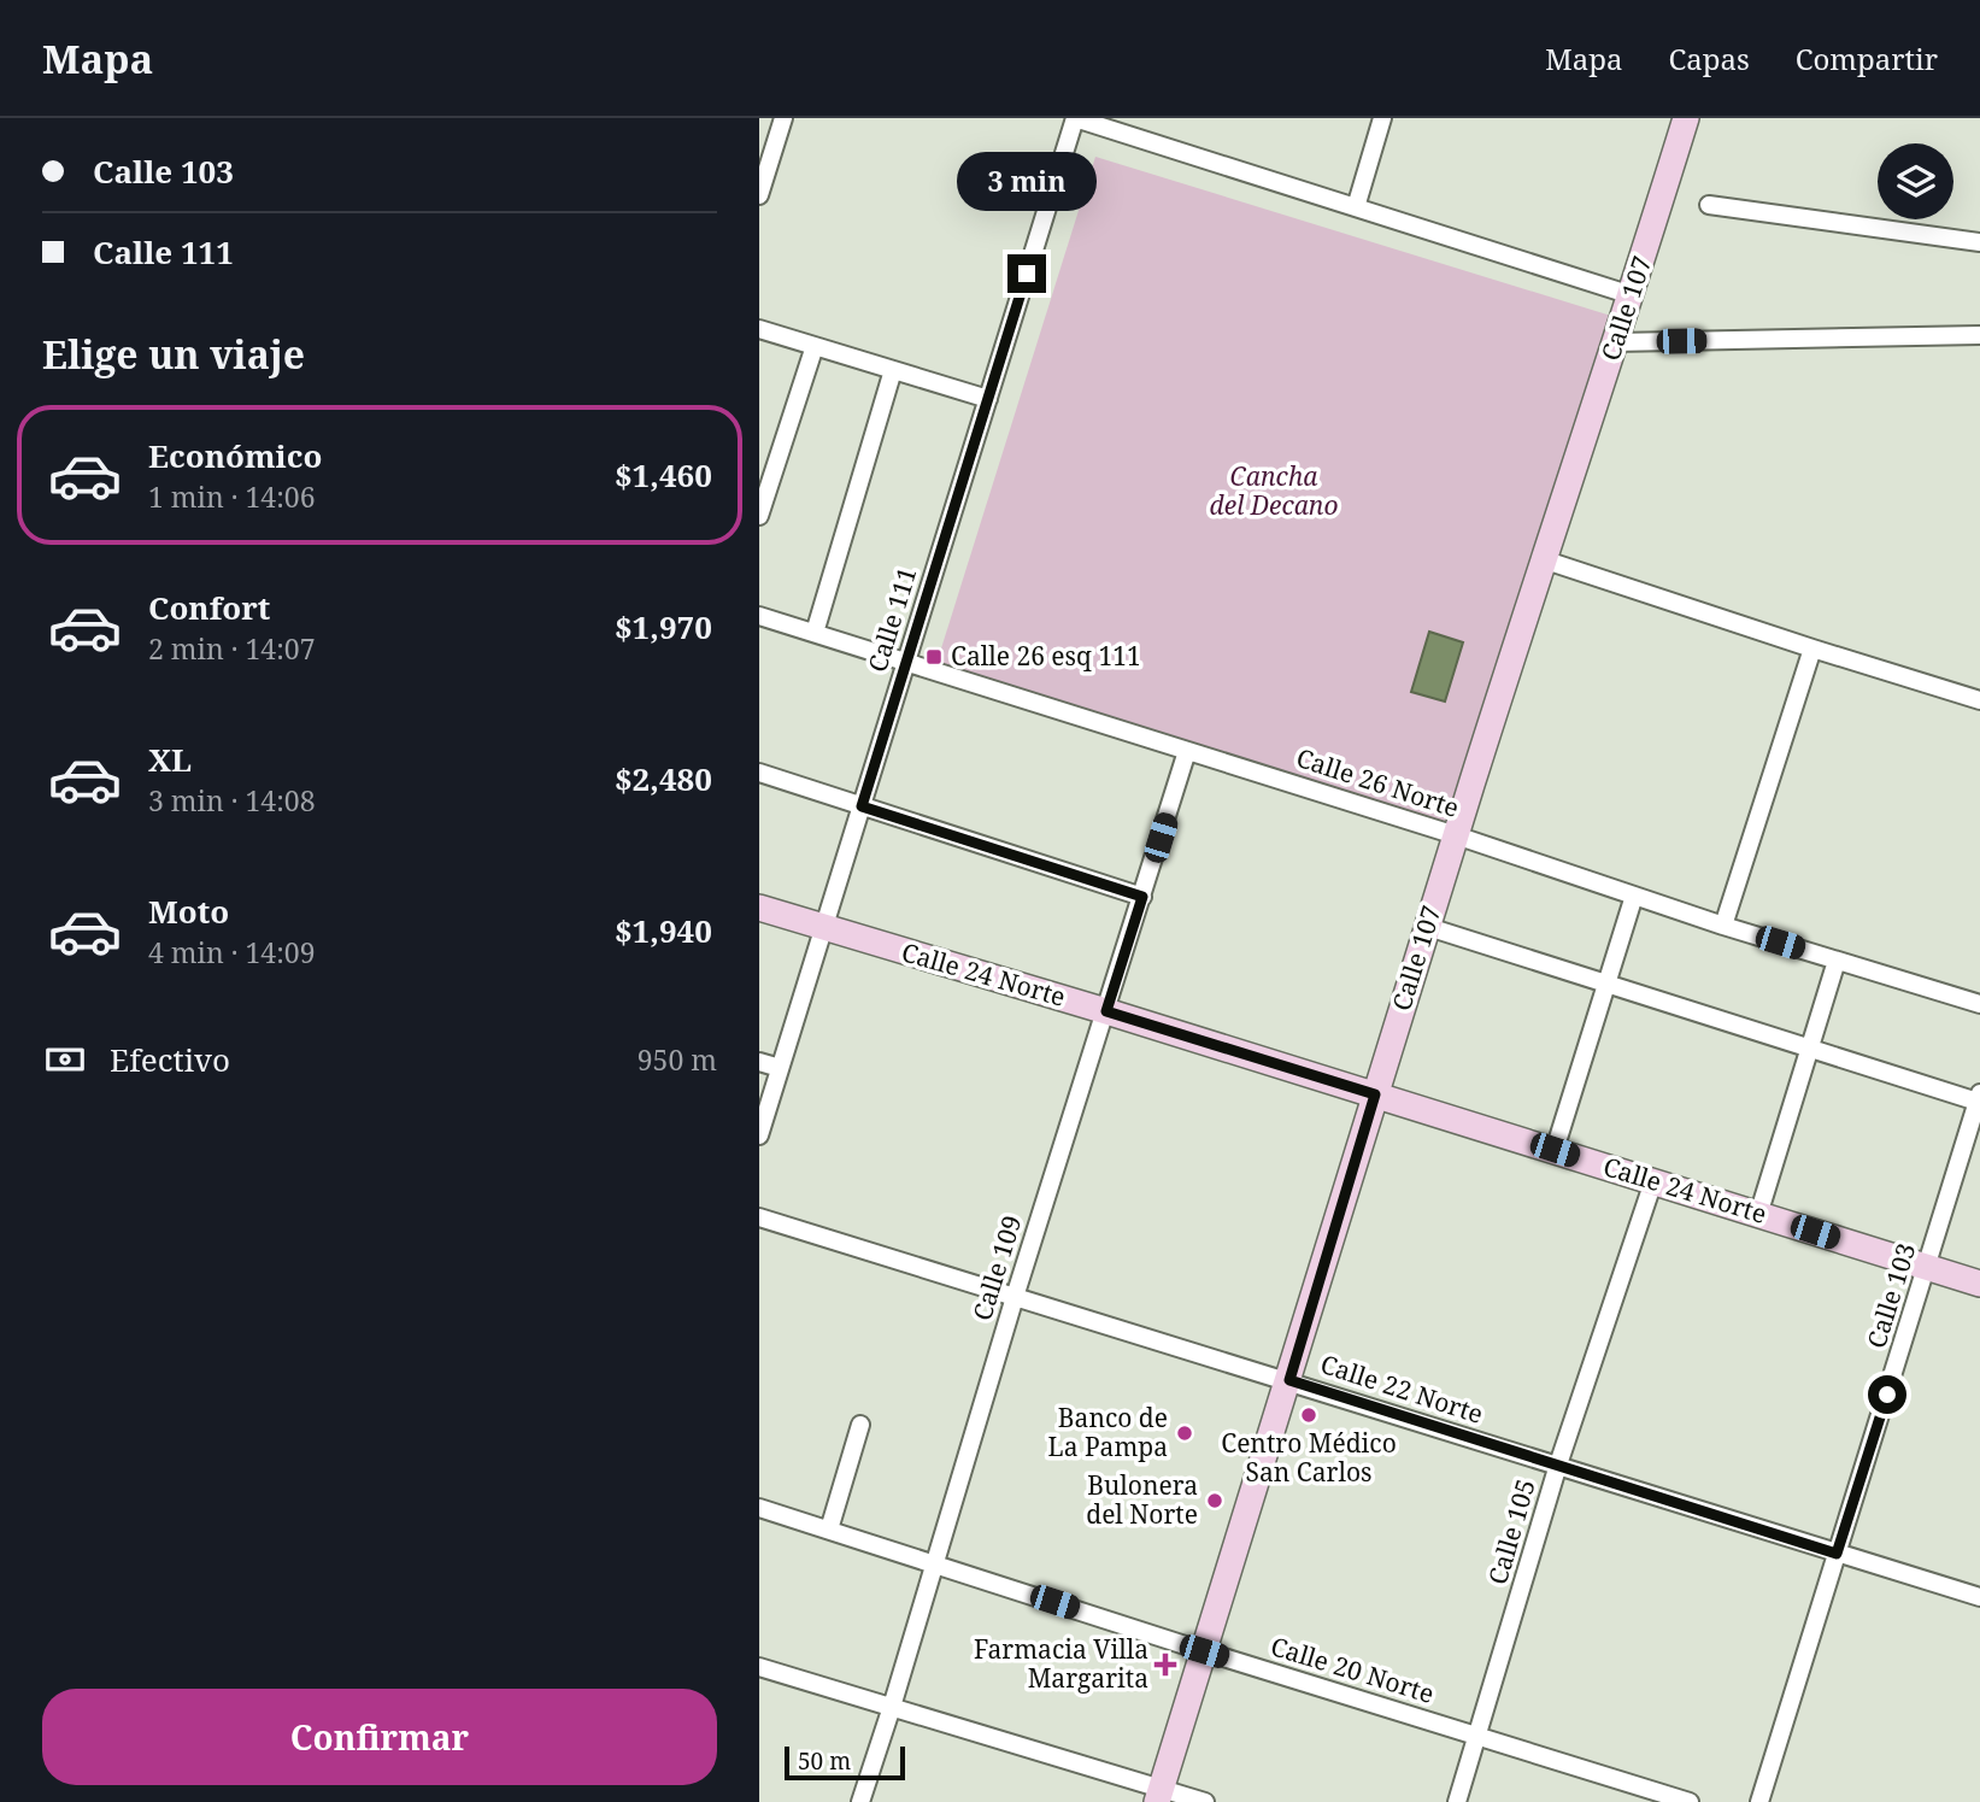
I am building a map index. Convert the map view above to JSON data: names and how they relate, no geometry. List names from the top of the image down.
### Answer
{
  "streets": {
    "street": [
      "Calle 107",
      "Calle 111",
      "Calle 26 Norte",
      "Calle 24 Norte",
      "Calle 109",
      "Calle 103",
      "Calle 22 Norte",
      "Calle 105",
      "Calle 20 Norte"
    ]
  },
  "crossings": [
    ["Calle 107", "Calle 26 Norte"],
    ["Calle 107", "Calle 24 Norte"],
    ["Calle 107", "Calle 22 Norte"],
    ["Calle 107", "Calle 20 Norte"],
    ["Calle 111", "Calle 26 Norte"],
    ["Calle 111", "Calle 24 Norte"],
    ["Calle 26 Norte", "Calle 109"],
    ["Calle 24 Norte", "Calle 109"],
    ["Calle 24 Norte", "Calle 103"],
    ["Calle 24 Norte", "Calle 105"],
    ["Calle 109", "Calle 22 Norte"],
    ["Calle 109", "Calle 20 Norte"],
    ["Calle 103", "Calle 22 Norte"],
    ["Calle 22 Norte", "Calle 105"],
    ["Calle 105", "Calle 20 Norte"]
  ],
  "parks": ["Cancha del Decano"],
  "places": {
    "transit": ["Calle 26 esq 111"],
    "other": ["Centro Médico San Carlos", "Banco de La Pampa", "Bulonera del Norte"],
    "health": ["Farmacia Villa Margarita"]
  },
  "scale_bar": "50 m",
  "page": {
    "header": "Mapa",
    "nav": ["Mapa", "Capas", "Compartir"],
    "banner": ["Calle 103", "Calle 111"],
    "bubble": "3 min",
    "heading": "Elige un viaje",
    "list": [
      {
        "name": "Económico",
        "note": "1 min · 14:06",
        "value": "$1,460"
      },
      {
        "name": "Confort",
        "note": "2 min · 14:07",
        "value": "$1,970"
      },
      {
        "name": "XL",
        "note": "3 min · 14:08",
        "value": "$2,480"
      },
      {
        "name": "Moto",
        "note": "4 min · 14:09",
        "value": "$1,940"
      }
    ],
    "pay": ["Efectivo", "950 m"],
    "buttons": "Confirmar",
    "scale": "50 m"
  }
}
